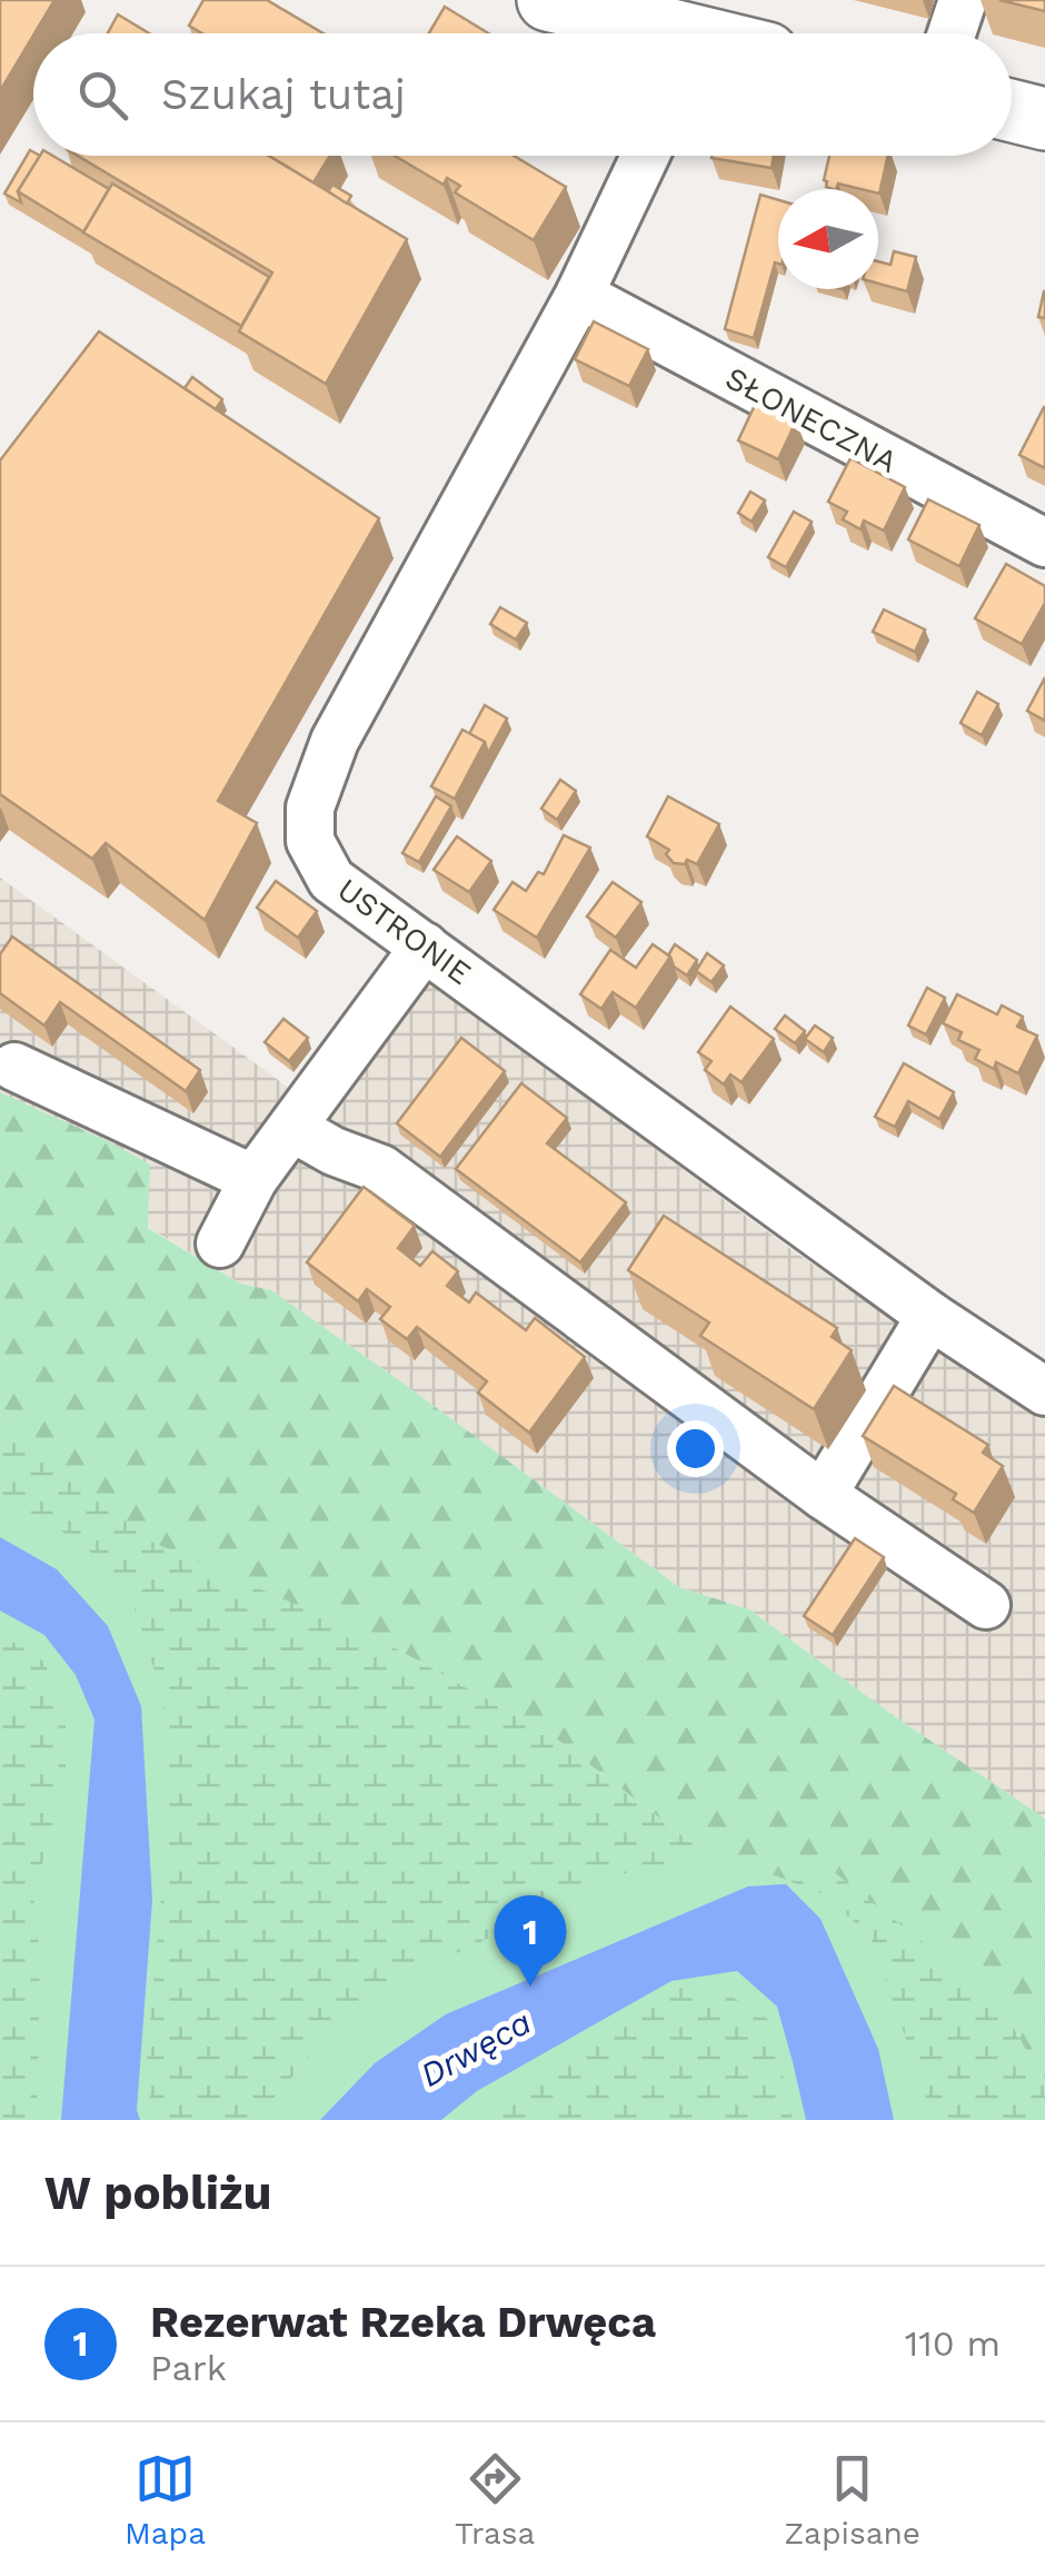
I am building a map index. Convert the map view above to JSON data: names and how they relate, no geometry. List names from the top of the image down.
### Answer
{
  "streets": {
    "street": ["SŁONECZNA", "USTRONIE"]
  },
  "crossings": [
    ["SŁONECZNA", "USTRONIE"]
  ],
  "water": ["Drwęca"],
  "north": "left",
  "page": {
    "search": "Szukaj tutaj",
    "pins": "1",
    "heading": "W pobliżu",
    "list": [
      {
        "mark": "1",
        "name": "Rezerwat Rzeka Drwęca",
        "note": "Park",
        "value": "110 m"
      }
    ],
    "nav": ["Mapa", "Trasa", "Zapisane"]
  }
}
